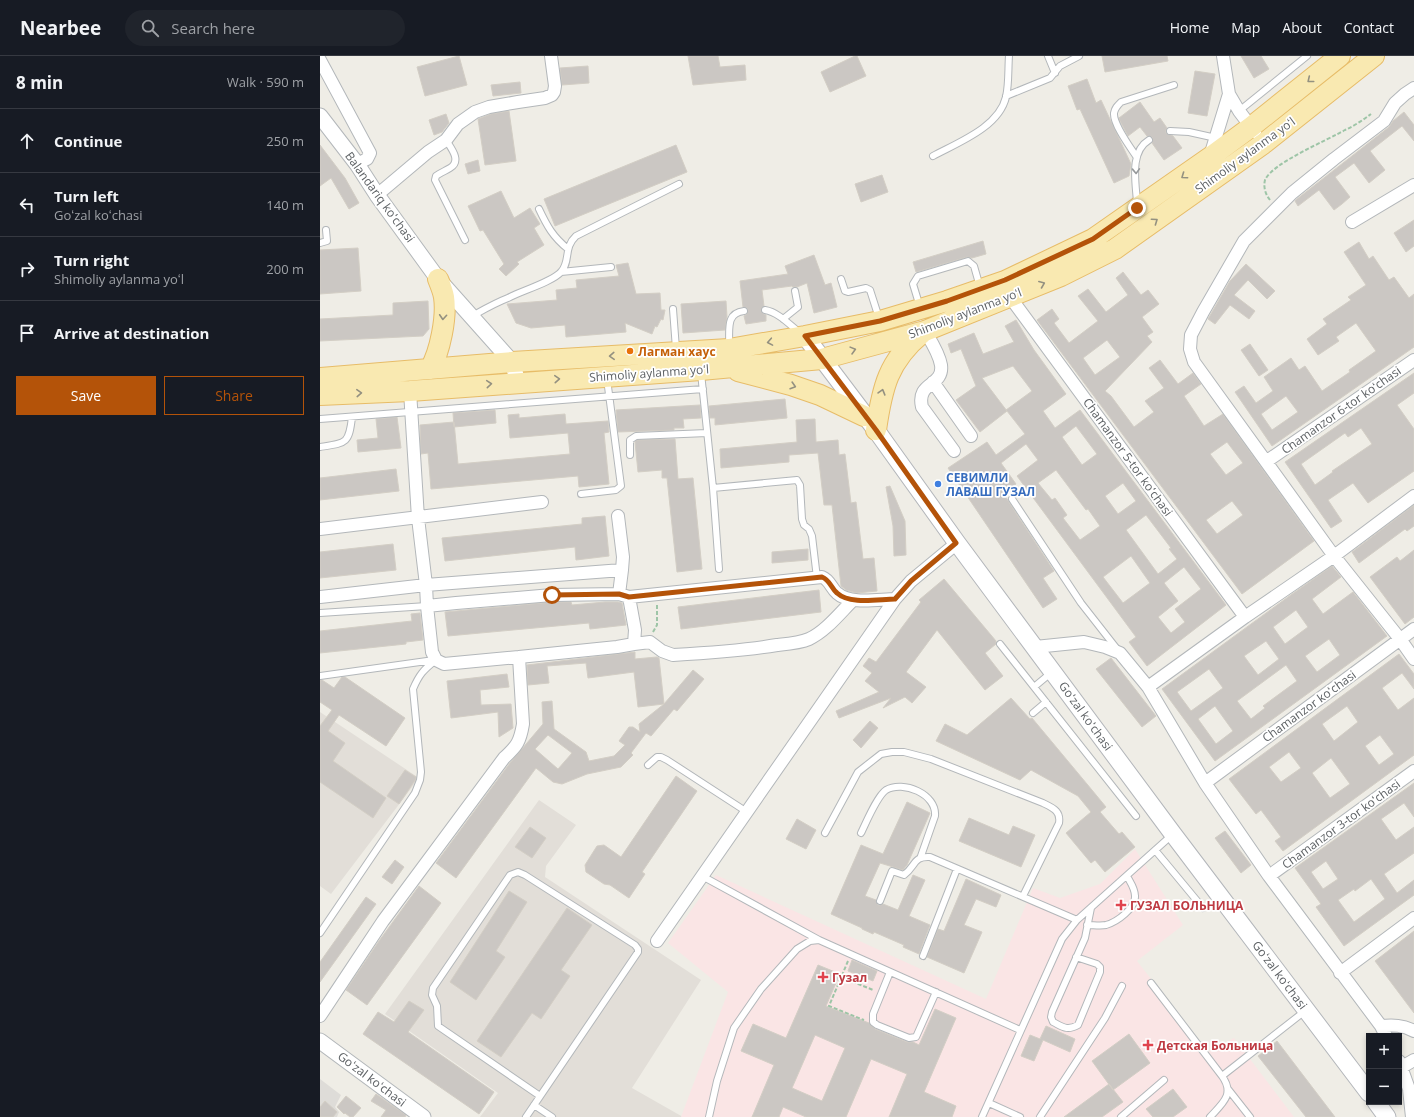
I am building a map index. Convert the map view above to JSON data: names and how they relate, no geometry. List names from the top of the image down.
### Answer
{
  "streets": {
    "main road": ["Shimoliy aylanma yoʻl", "Goʻzal koʻchasi"],
    "street": [
      "Balandariq koʻchasi",
      "Chamanzor 6-tor koʻchasi",
      "Chamanzor 5-tor koʻchasi",
      "Chamanzor koʻchasi",
      "Chamanzor 3-tor koʻchasi"
    ]
  },
  "crossings": [
    ["Shimoliy aylanma yoʻl", "Balandariq koʻchasi"],
    ["Shimoliy aylanma yoʻl", "Chamanzor 5-tor koʻchasi"],
    ["Shimoliy aylanma yoʻl", "Goʻzal koʻchasi"]
  ],
  "places": {
    "other": ["Лагман хаус", "СЕВИМЛИ ЛАВАШ ГУЗАЛ"],
    "health": ["ГУЗАЛ БОЛЬНИЦА", "Гузал", "Детская Больница"]
  },
  "page": {
    "header": "Nearbee",
    "search": "Search here",
    "nav": [
      "Home",
      "Map",
      "About",
      "Contact"
    ],
    "heading": ["8 min", "Walk · 590 m"],
    "list": [
      ["Continue", "250 m"],
      ["Turn left", "Goʻzal koʻchasi", "140 m"],
      ["Turn right", "Shimoliy aylanma yoʻl", "200 m"],
      "Arrive at destination"
    ],
    "buttons": ["Save", "Share"],
    "map_buttons": ["+", "−"]
  }
}
